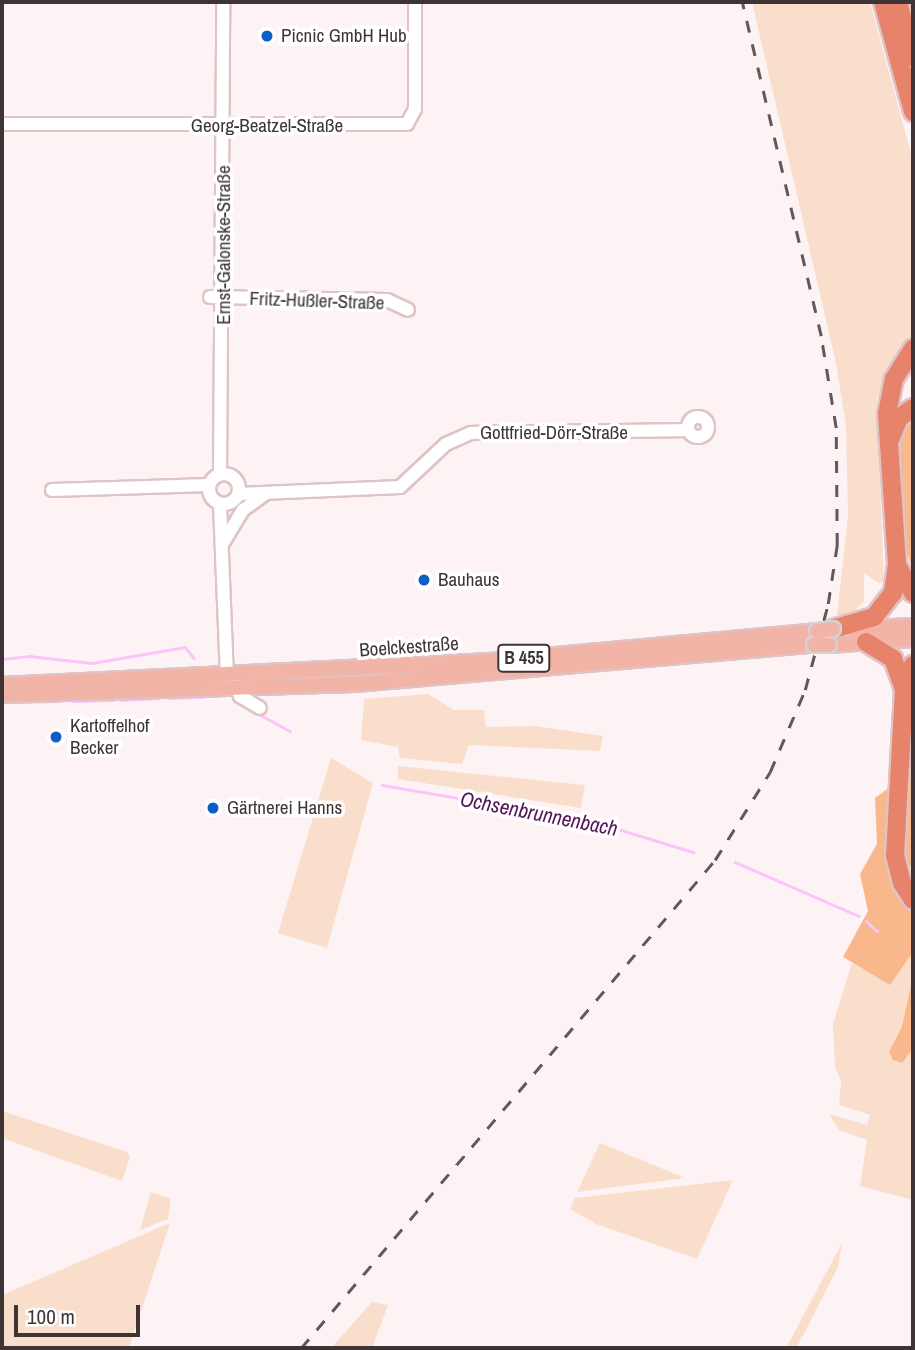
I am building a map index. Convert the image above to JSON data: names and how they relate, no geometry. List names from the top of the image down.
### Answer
{
  "streets": {
    "main road": ["Boelckestraße", "B 455"],
    "street": [
      "Georg-Beatzel-Straße",
      "Ernst-Galonske-Straße",
      "Fritz-Hußler-Straße",
      "Gottfried-Dörr-Straße"
    ]
  },
  "crossings": [
    ["Georg-Beatzel-Straße", "Ernst-Galonske-Straße"],
    ["Ernst-Galonske-Straße", "Fritz-Hußler-Straße"],
    ["Boelckestraße", "B 455"]
  ],
  "water": ["Ochsenbrunnenbach"],
  "places": [
    "Picnic GmbH Hub",
    "Bauhaus",
    "Kartoffelhof Becker",
    "Gärtnerei Hanns"
  ],
  "scale_bar": "100 m"
}
